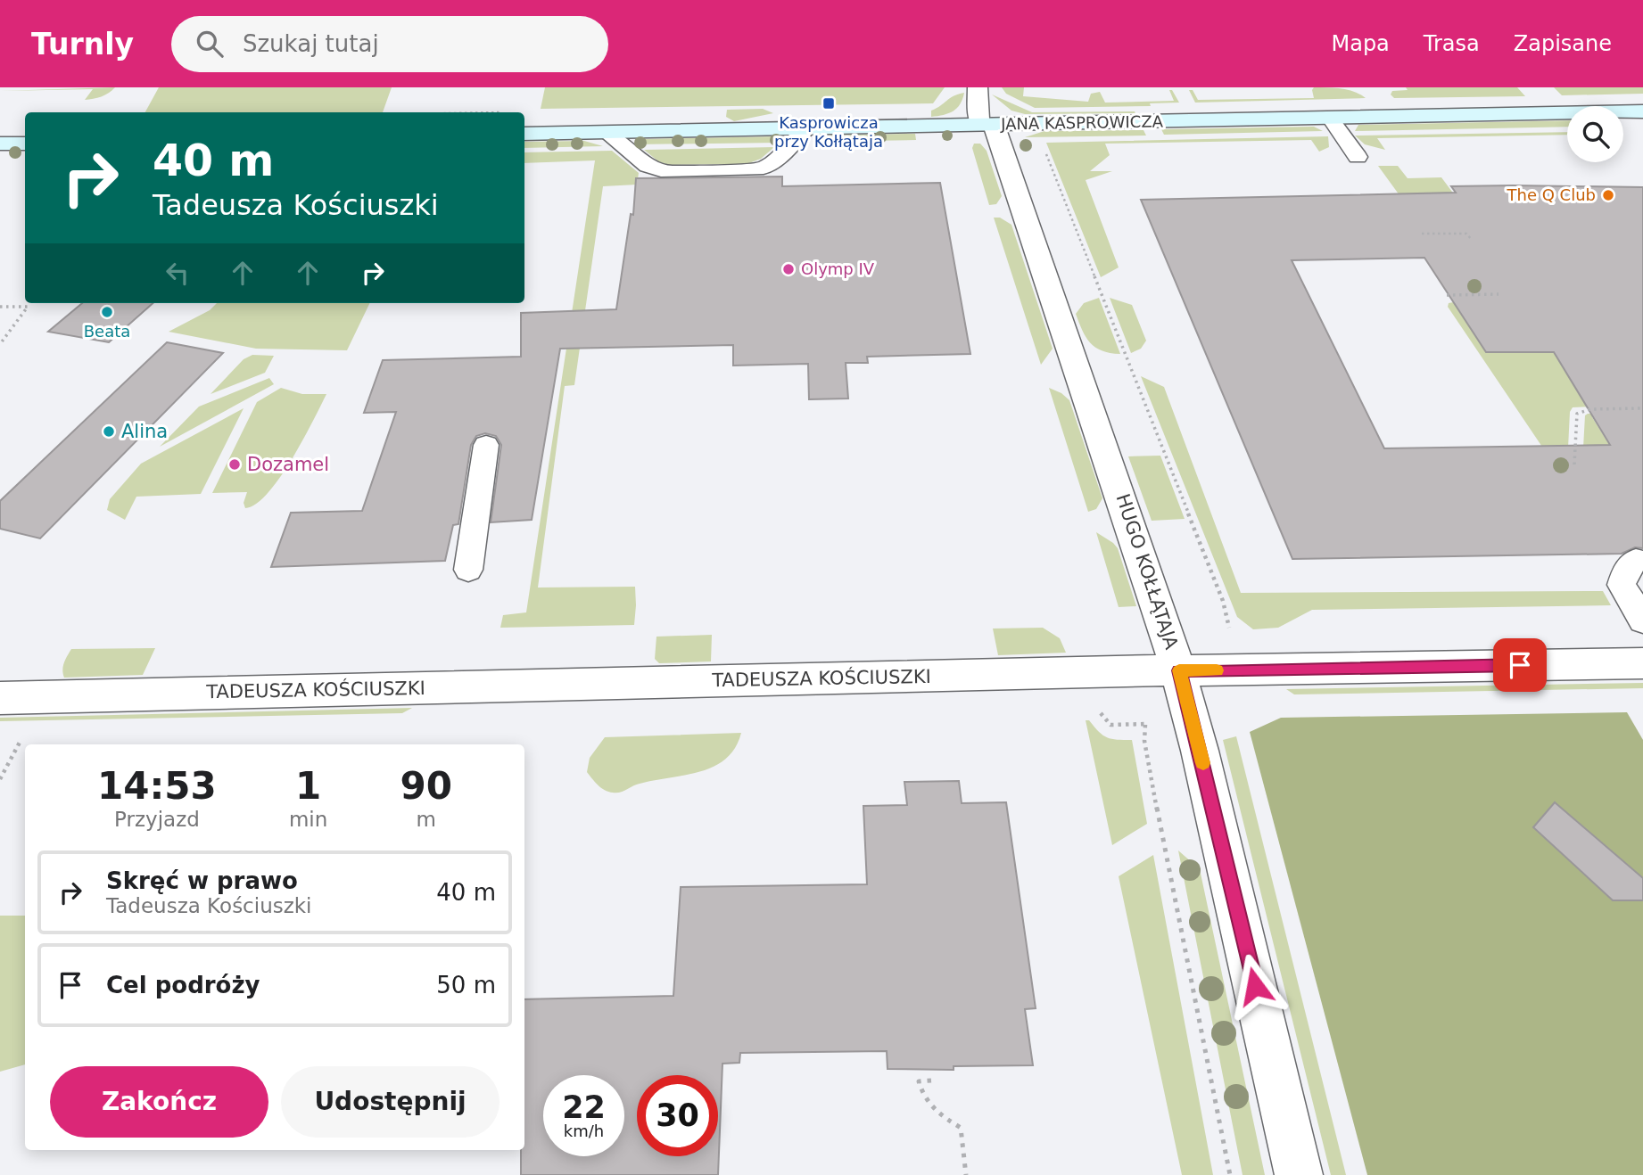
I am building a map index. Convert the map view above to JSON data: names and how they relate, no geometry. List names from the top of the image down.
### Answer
{
  "streets": {
    "street": ["JANA KASPROWICZA", "HUGO KOŁŁĄTAJA", "TADEUSZA KOŚCIUSZKI"]
  },
  "crossings": [
    ["JANA KASPROWICZA", "HUGO KOŁŁĄTAJA"],
    ["HUGO KOŁŁĄTAJA", "TADEUSZA KOŚCIUSZKI"]
  ],
  "places": {
    "transit": ["Kasprowicza przy Kołłątaja"],
    "other": [
      "The Q Club",
      "Olymp IV",
      "Beata",
      "Alina",
      "Dozamel"
    ]
  },
  "page": {
    "header": "Turnly",
    "search": "Szukaj tutaj",
    "nav": ["Mapa", "Trasa", "Zapisane"],
    "turn": ["40 m", "Tadeusza Kościuszki"],
    "eta": [
      "14:53",
      "Przyjazd",
      "1",
      "min",
      "90",
      "m"
    ],
    "list": [
      {
        "name": "Skręć w prawo",
        "note": "Tadeusza Kościuszki",
        "value": "40 m"
      },
      {
        "name": "Cel podróży",
        "value": "50 m"
      }
    ],
    "buttons": ["Zakończ", "Udostępnij"],
    "speed": "22 km/h",
    "limit": "30"
  }
}
